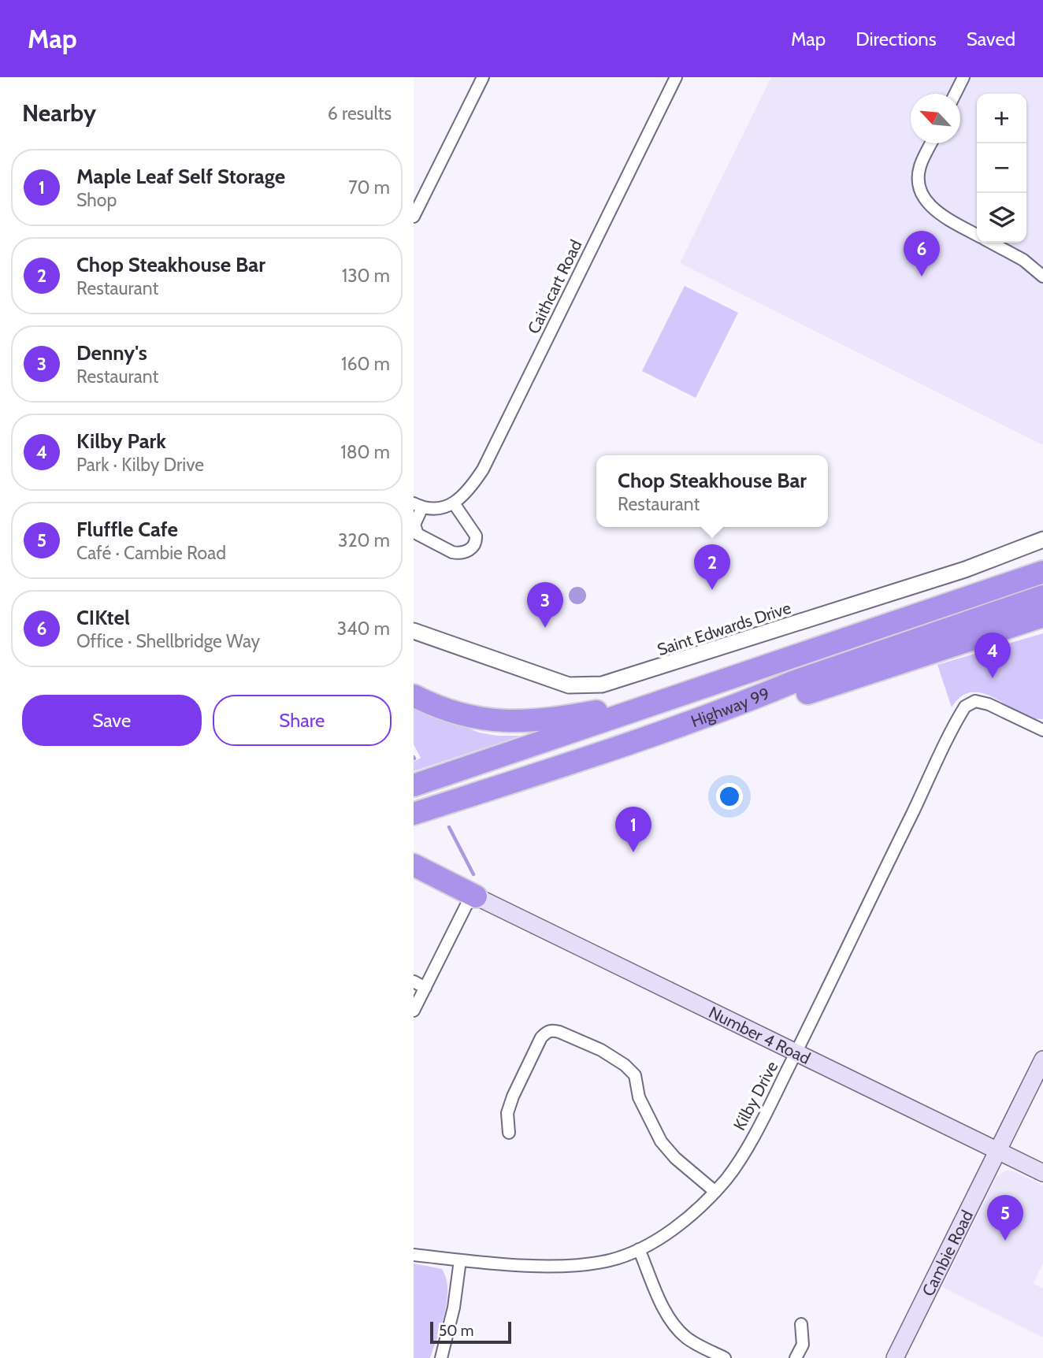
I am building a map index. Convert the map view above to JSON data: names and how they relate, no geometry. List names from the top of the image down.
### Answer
{
  "streets": {
    "highway": ["Highway 99"],
    "main road": ["Number 4 Road", "Cambie Road"],
    "street": ["Caithcart Road", "Saint Edwards Drive", "Kilby Drive"]
  },
  "crossings": [
    ["Number 4 Road", "Kilby Drive"],
    ["Number 4 Road", "Cambie Road"]
  ],
  "scale_bar": "50 m",
  "north": "top left",
  "page": {
    "header": "Map",
    "nav": ["Map", "Directions", "Saved"],
    "heading": ["Nearby", "6 results"],
    "map_buttons": ["+", "−"],
    "list": [
      {
        "mark": "1",
        "name": "Maple Leaf Self Storage",
        "note": "Shop",
        "value": "70 m"
      },
      {
        "mark": "2",
        "name": "Chop Steakhouse Bar",
        "note": "Restaurant",
        "value": "130 m"
      },
      {
        "mark": "3",
        "name": "Denny's",
        "note": "Restaurant",
        "value": "160 m"
      },
      {
        "mark": "4",
        "name": "Kilby Park",
        "note": "Park · Kilby Drive",
        "value": "180 m"
      },
      {
        "mark": "5",
        "name": "Fluffle Cafe",
        "note": "Café · Cambie Road",
        "value": "320 m"
      },
      {
        "mark": "6",
        "name": "CIKtel",
        "note": "Office · Shellbridge Way",
        "value": "340 m"
      }
    ],
    "pins": [
      "6",
      "2",
      "3",
      "4",
      "1",
      "5"
    ],
    "popup": ["Chop Steakhouse Bar", "Restaurant"],
    "buttons": ["Save", "Share"],
    "scale": "50 m"
  }
}
